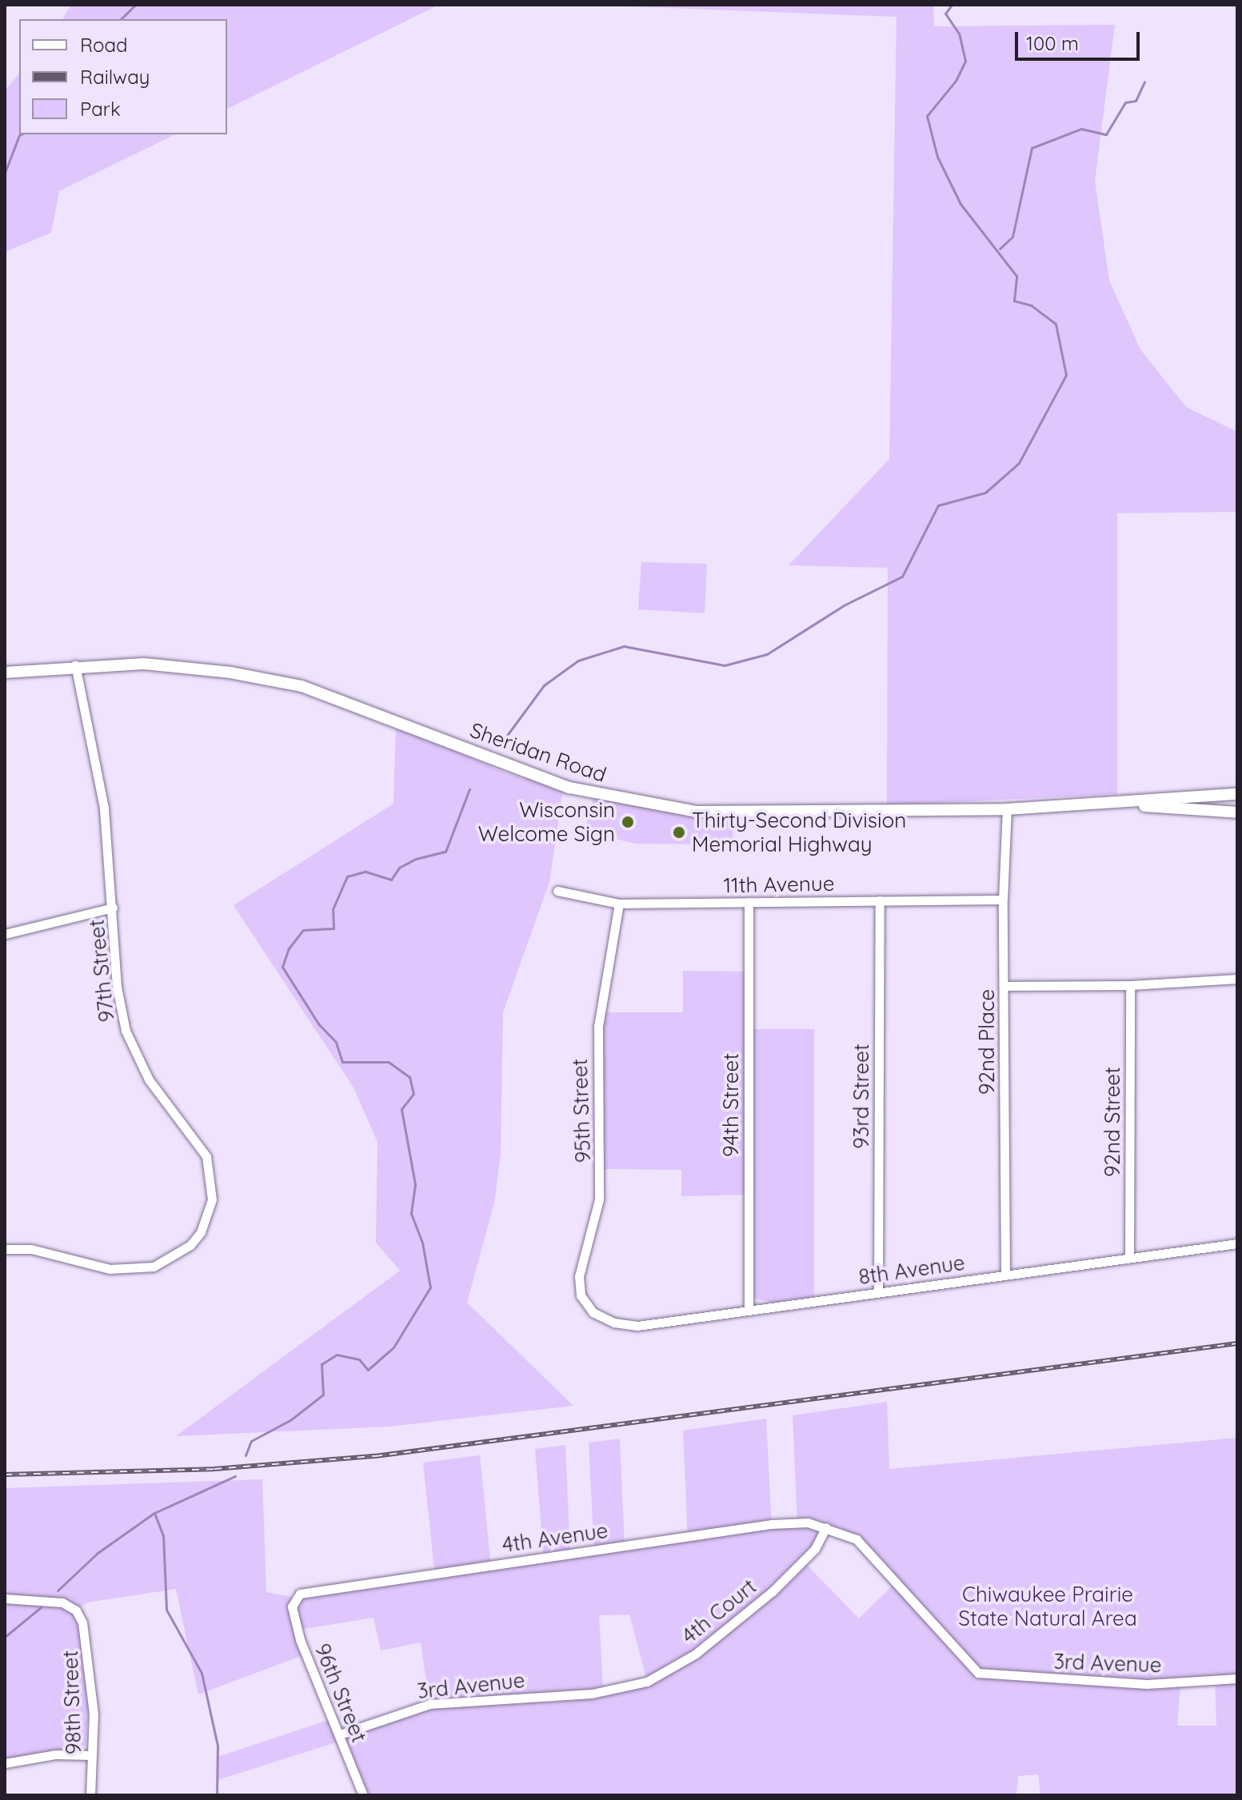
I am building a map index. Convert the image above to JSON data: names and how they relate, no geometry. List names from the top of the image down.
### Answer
{
  "streets": {
    "main road": ["Sheridan Road"],
    "street": [
      "11th Avenue",
      "97th Street",
      "92nd Place",
      "93rd Street",
      "94th Street",
      "95th Street",
      "92nd Street",
      "8th Avenue",
      "4th Avenue",
      "4th Court",
      "3rd Avenue",
      "96th Street",
      "98th Street"
    ]
  },
  "crossings": [
    ["Sheridan Road", "97th Street"],
    ["Sheridan Road", "92nd Place"],
    ["11th Avenue", "92nd Place"],
    ["11th Avenue", "93rd Street"],
    ["11th Avenue", "94th Street"],
    ["11th Avenue", "95th Street"],
    ["92nd Place", "8th Avenue"],
    ["93rd Street", "8th Avenue"],
    ["94th Street", "8th Avenue"],
    ["95th Street", "8th Avenue"],
    ["92nd Street", "8th Avenue"],
    ["4th Avenue", "4th Court"],
    ["4th Avenue", "3rd Avenue"],
    ["4th Avenue", "96th Street"],
    ["4th Court", "3rd Avenue"],
    ["3rd Avenue", "96th Street"]
  ],
  "parks": ["Chiwaukee Prairie State Natural Area"],
  "places": ["Wisconsin Welcome Sign", "Thirty-Second Division Memorial Highway"],
  "legend": ["Road", "Railway", "Park"],
  "scale_bar": "100 m"
}
